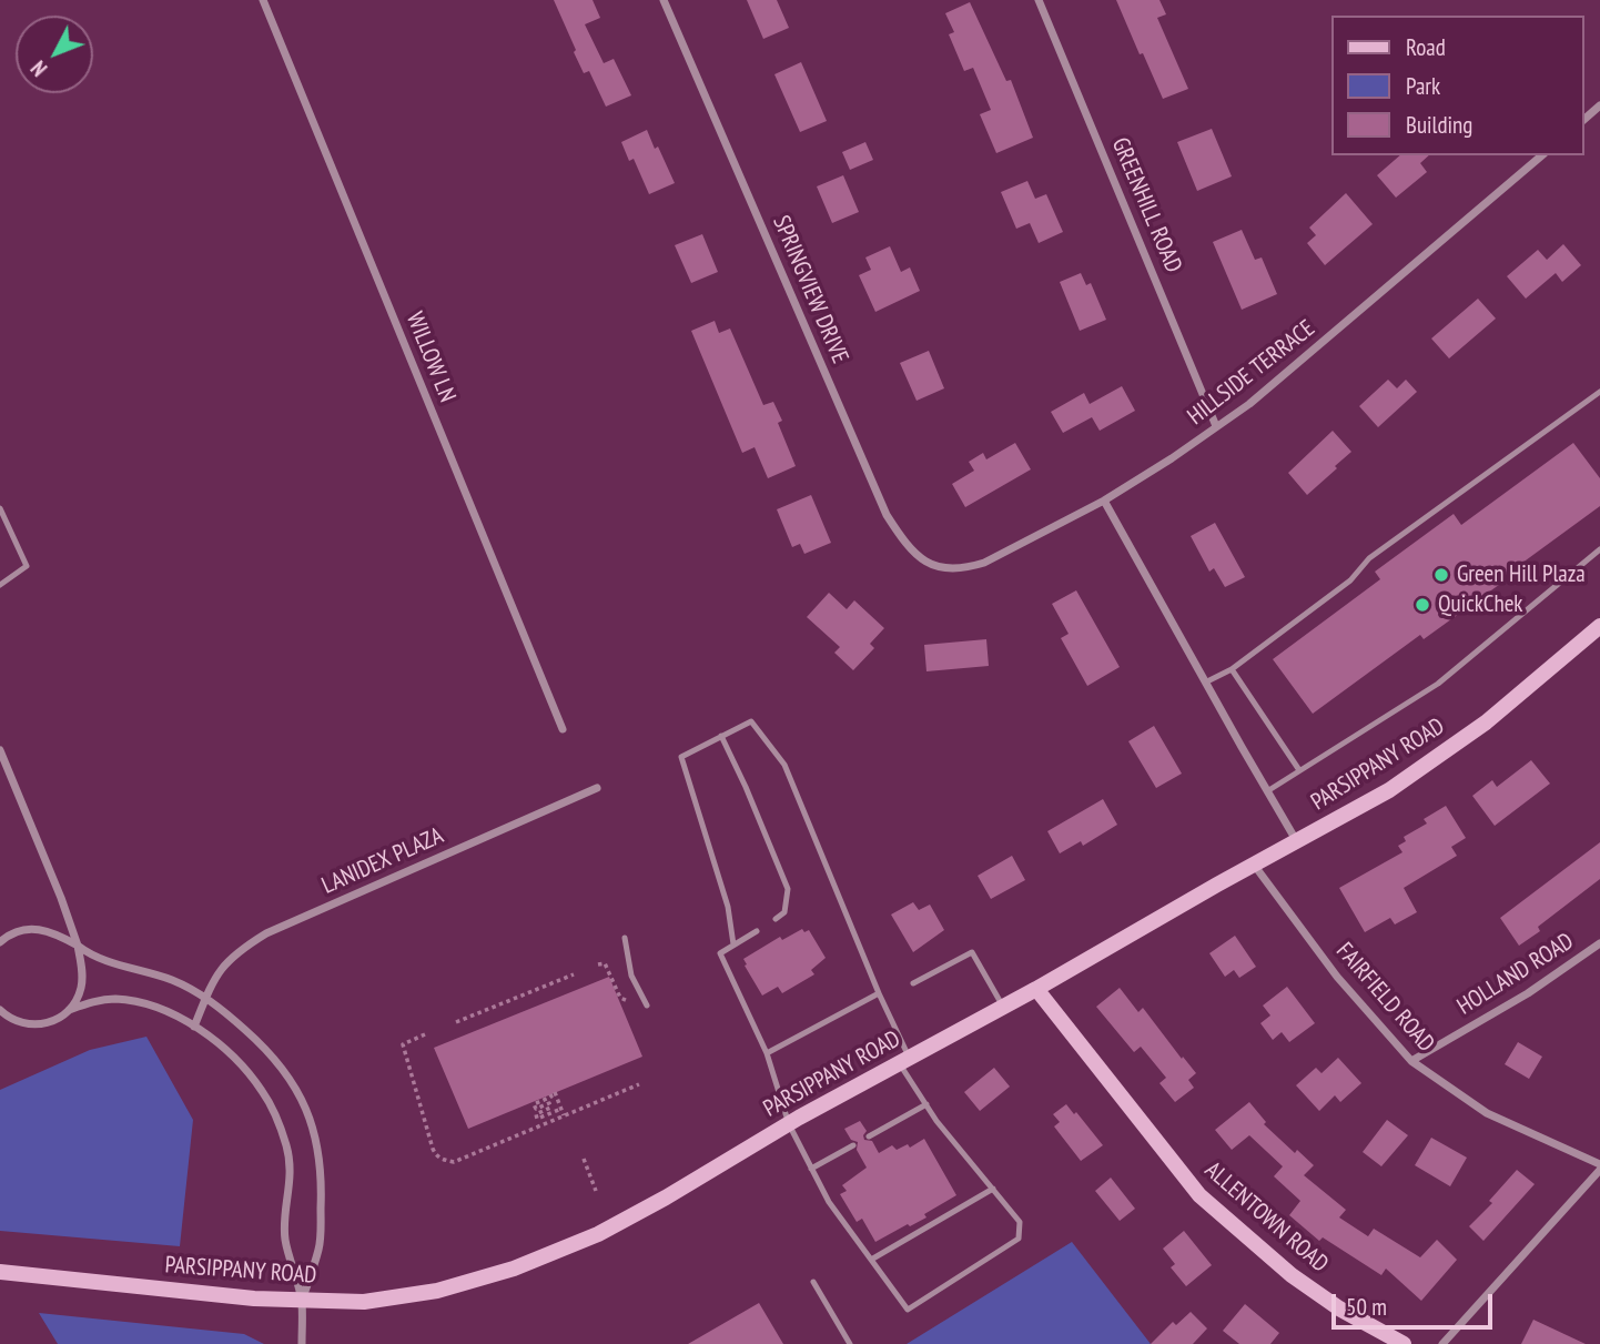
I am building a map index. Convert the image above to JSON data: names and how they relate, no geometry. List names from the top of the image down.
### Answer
{
  "streets": {
    "main road": ["PARSIPPANY ROAD", "ALLENTOWN ROAD"],
    "street": [
      "GREENHILL ROAD",
      "SPRINGVIEW DRIVE",
      "WILLOW LN",
      "HILLSIDE TERRACE",
      "LANIDEX PLAZA",
      "HOLLAND ROAD",
      "FAIRFIELD ROAD"
    ]
  },
  "crossings": [
    ["GREENHILL ROAD", "HILLSIDE TERRACE"],
    ["SPRINGVIEW DRIVE", "HILLSIDE TERRACE"],
    ["PARSIPPANY ROAD", "FAIRFIELD ROAD"],
    ["PARSIPPANY ROAD", "ALLENTOWN ROAD"],
    ["HOLLAND ROAD", "FAIRFIELD ROAD"]
  ],
  "places": ["Green Hill Plaza", "QuickChek"],
  "legend": ["Road", "Park", "Building"],
  "scale_bar": "50 m",
  "north": "bottom left"
}
